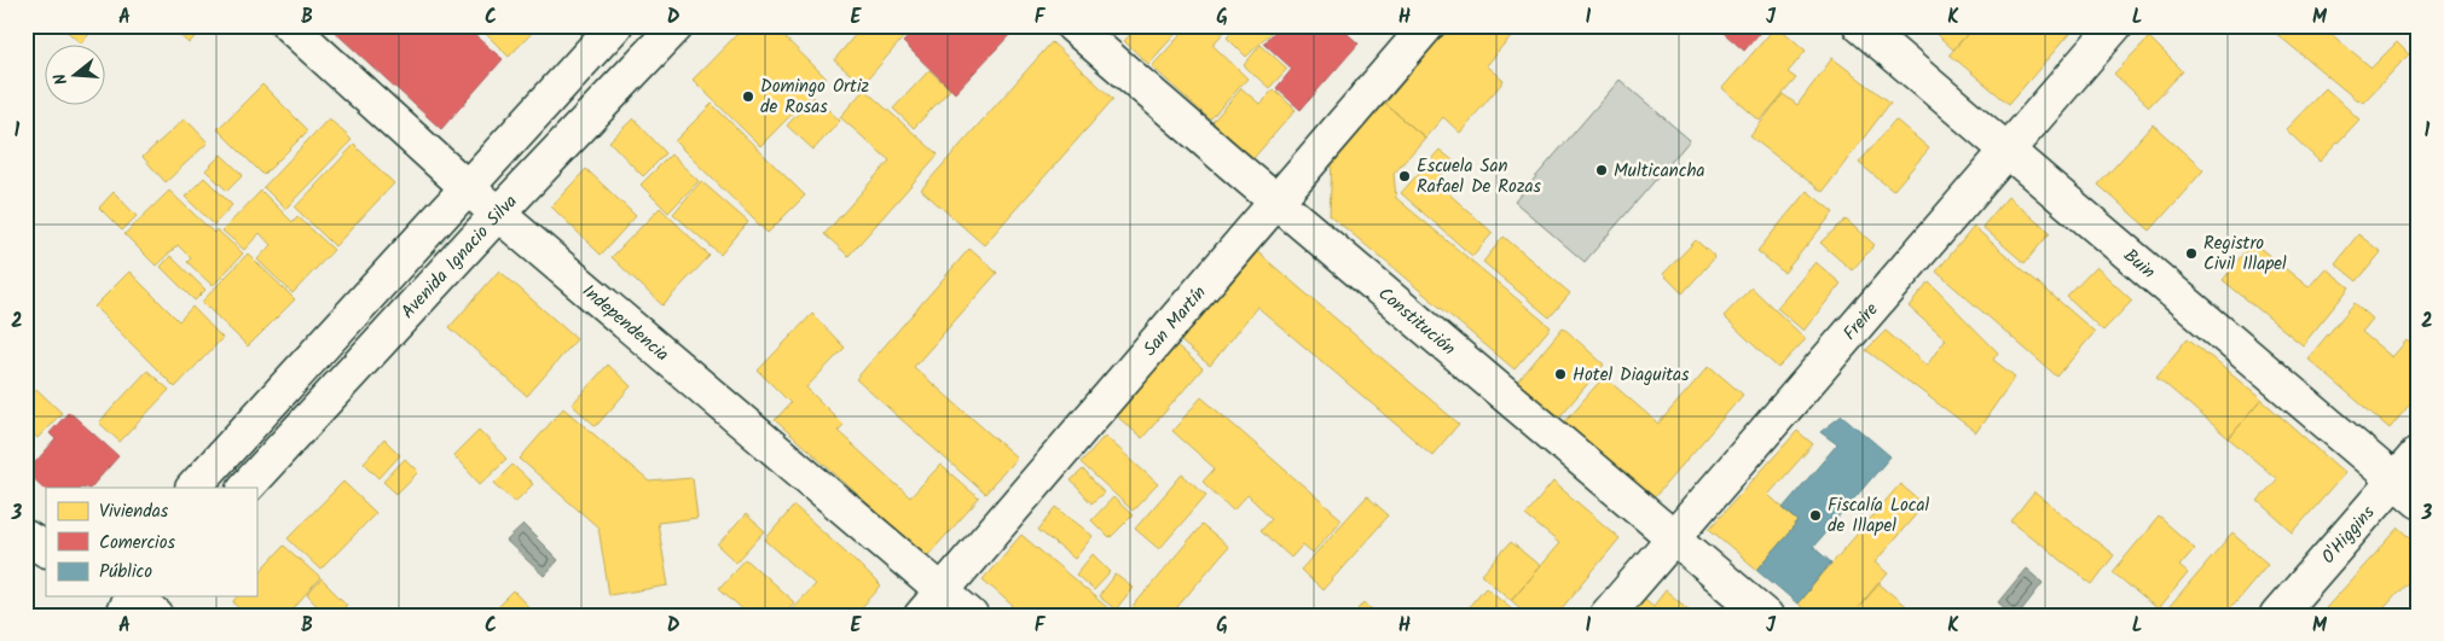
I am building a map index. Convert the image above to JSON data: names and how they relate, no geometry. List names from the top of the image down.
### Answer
{
  "streets": {
    "main road": [
      "Avenida Ignacio Silva",
      "Buin",
      "Freire",
      "San Martín",
      "Constitución",
      "Independencia",
      "O'Higgins"
    ]
  },
  "crossings": [
    ["Avenida Ignacio Silva", "Independencia"],
    ["Buin", "Freire"],
    ["Buin", "O'Higgins"],
    ["Freire", "Constitución"],
    ["San Martín", "Constitución"],
    ["San Martín", "Independencia"]
  ],
  "places": [
    "Domingo Ortiz de Rosas",
    "Multicancha",
    "Escuela San Rafael De Rozas",
    "Registro Civil Illapel",
    "Hotel Diaguitas",
    "Fiscalía Local de Illapel"
  ],
  "legend": ["Viviendas", "Comercios", "Público"],
  "north": "left",
  "grid": {
    "columns": [
      "A",
      "B",
      "C",
      "D",
      "E",
      "F",
      "G",
      "H",
      "I",
      "J",
      "K",
      "L",
      "M"
    ],
    "rows": ["1", "2", "3"]
  }
}
